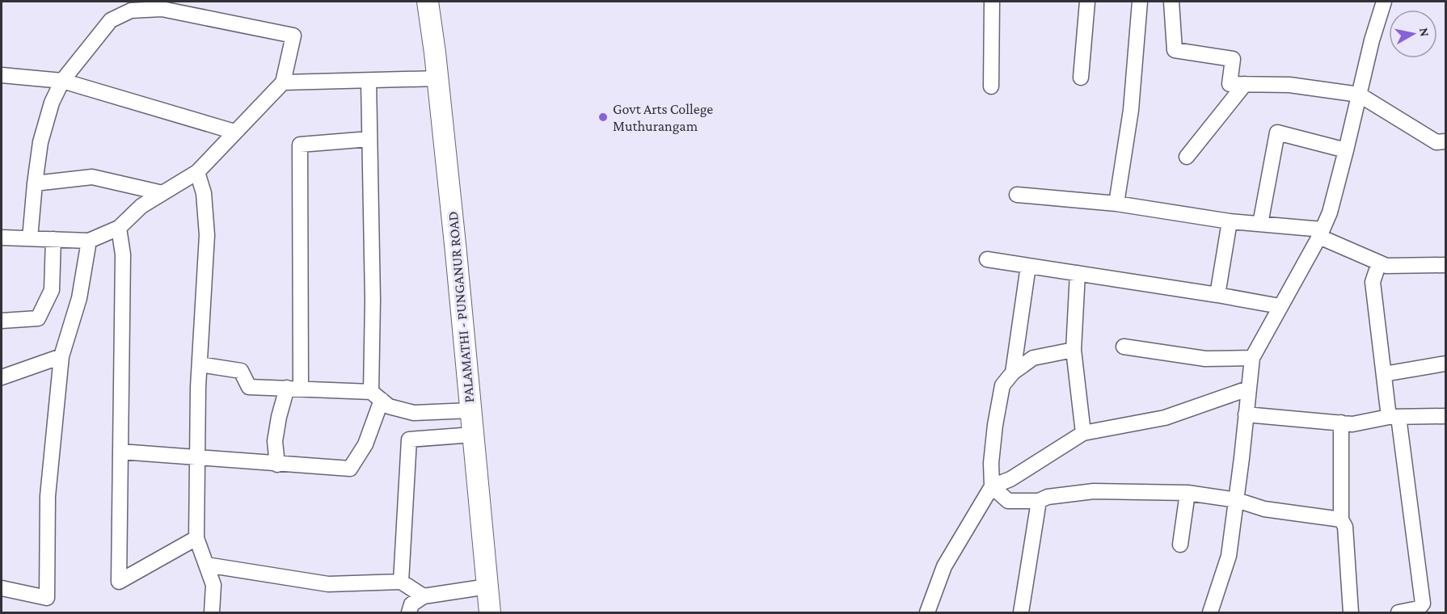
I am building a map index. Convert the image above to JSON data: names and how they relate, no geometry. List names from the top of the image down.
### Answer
{
  "streets": {
    "street": ["PALAMATHI - PUNGANUR ROAD"]
  },
  "places": ["Govt Arts College Muthurangam"],
  "north": "right"
}
